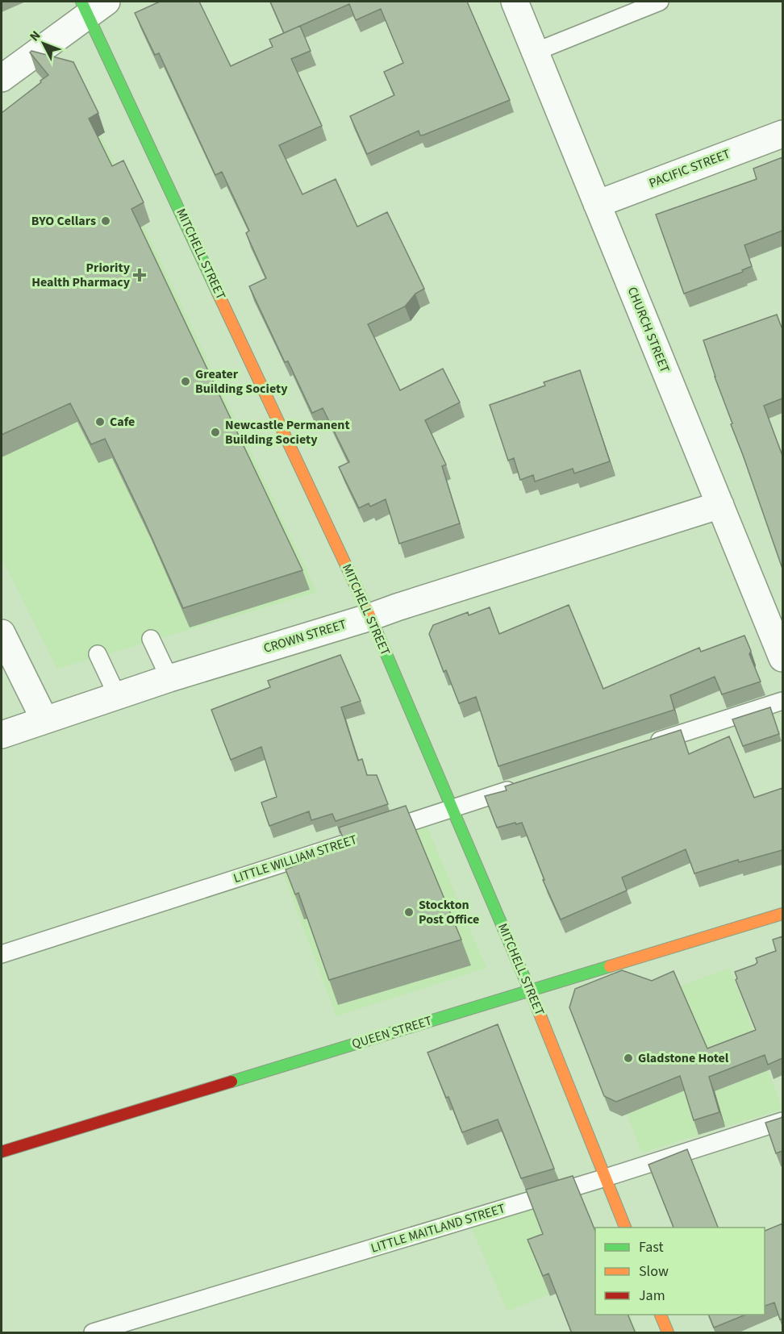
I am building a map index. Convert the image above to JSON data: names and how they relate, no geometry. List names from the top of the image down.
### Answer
{
  "streets": {
    "street": [
      "PACIFIC STREET",
      "MITCHELL STREET",
      "CHURCH STREET",
      "CROWN STREET",
      "QUEEN STREET"
    ],
    "lane": ["LITTLE WILLIAM STREET", "LITTLE MAITLAND STREET"]
  },
  "crossings": [
    ["PACIFIC STREET", "CHURCH STREET"],
    ["MITCHELL STREET", "CROWN STREET"],
    ["MITCHELL STREET", "LITTLE WILLIAM STREET"],
    ["MITCHELL STREET", "QUEEN STREET"],
    ["MITCHELL STREET", "LITTLE MAITLAND STREET"],
    ["CHURCH STREET", "CROWN STREET"]
  ],
  "places": {
    "other": [
      "BYO Cellars",
      "Greater Building Society",
      "Cafe",
      "Newcastle Permanent Building Society",
      "Stockton Post Office",
      "Gladstone Hotel"
    ],
    "health": ["Priority Health Pharmacy"]
  },
  "legend": ["Fast", "Slow", "Jam"],
  "north": "top left"
}
